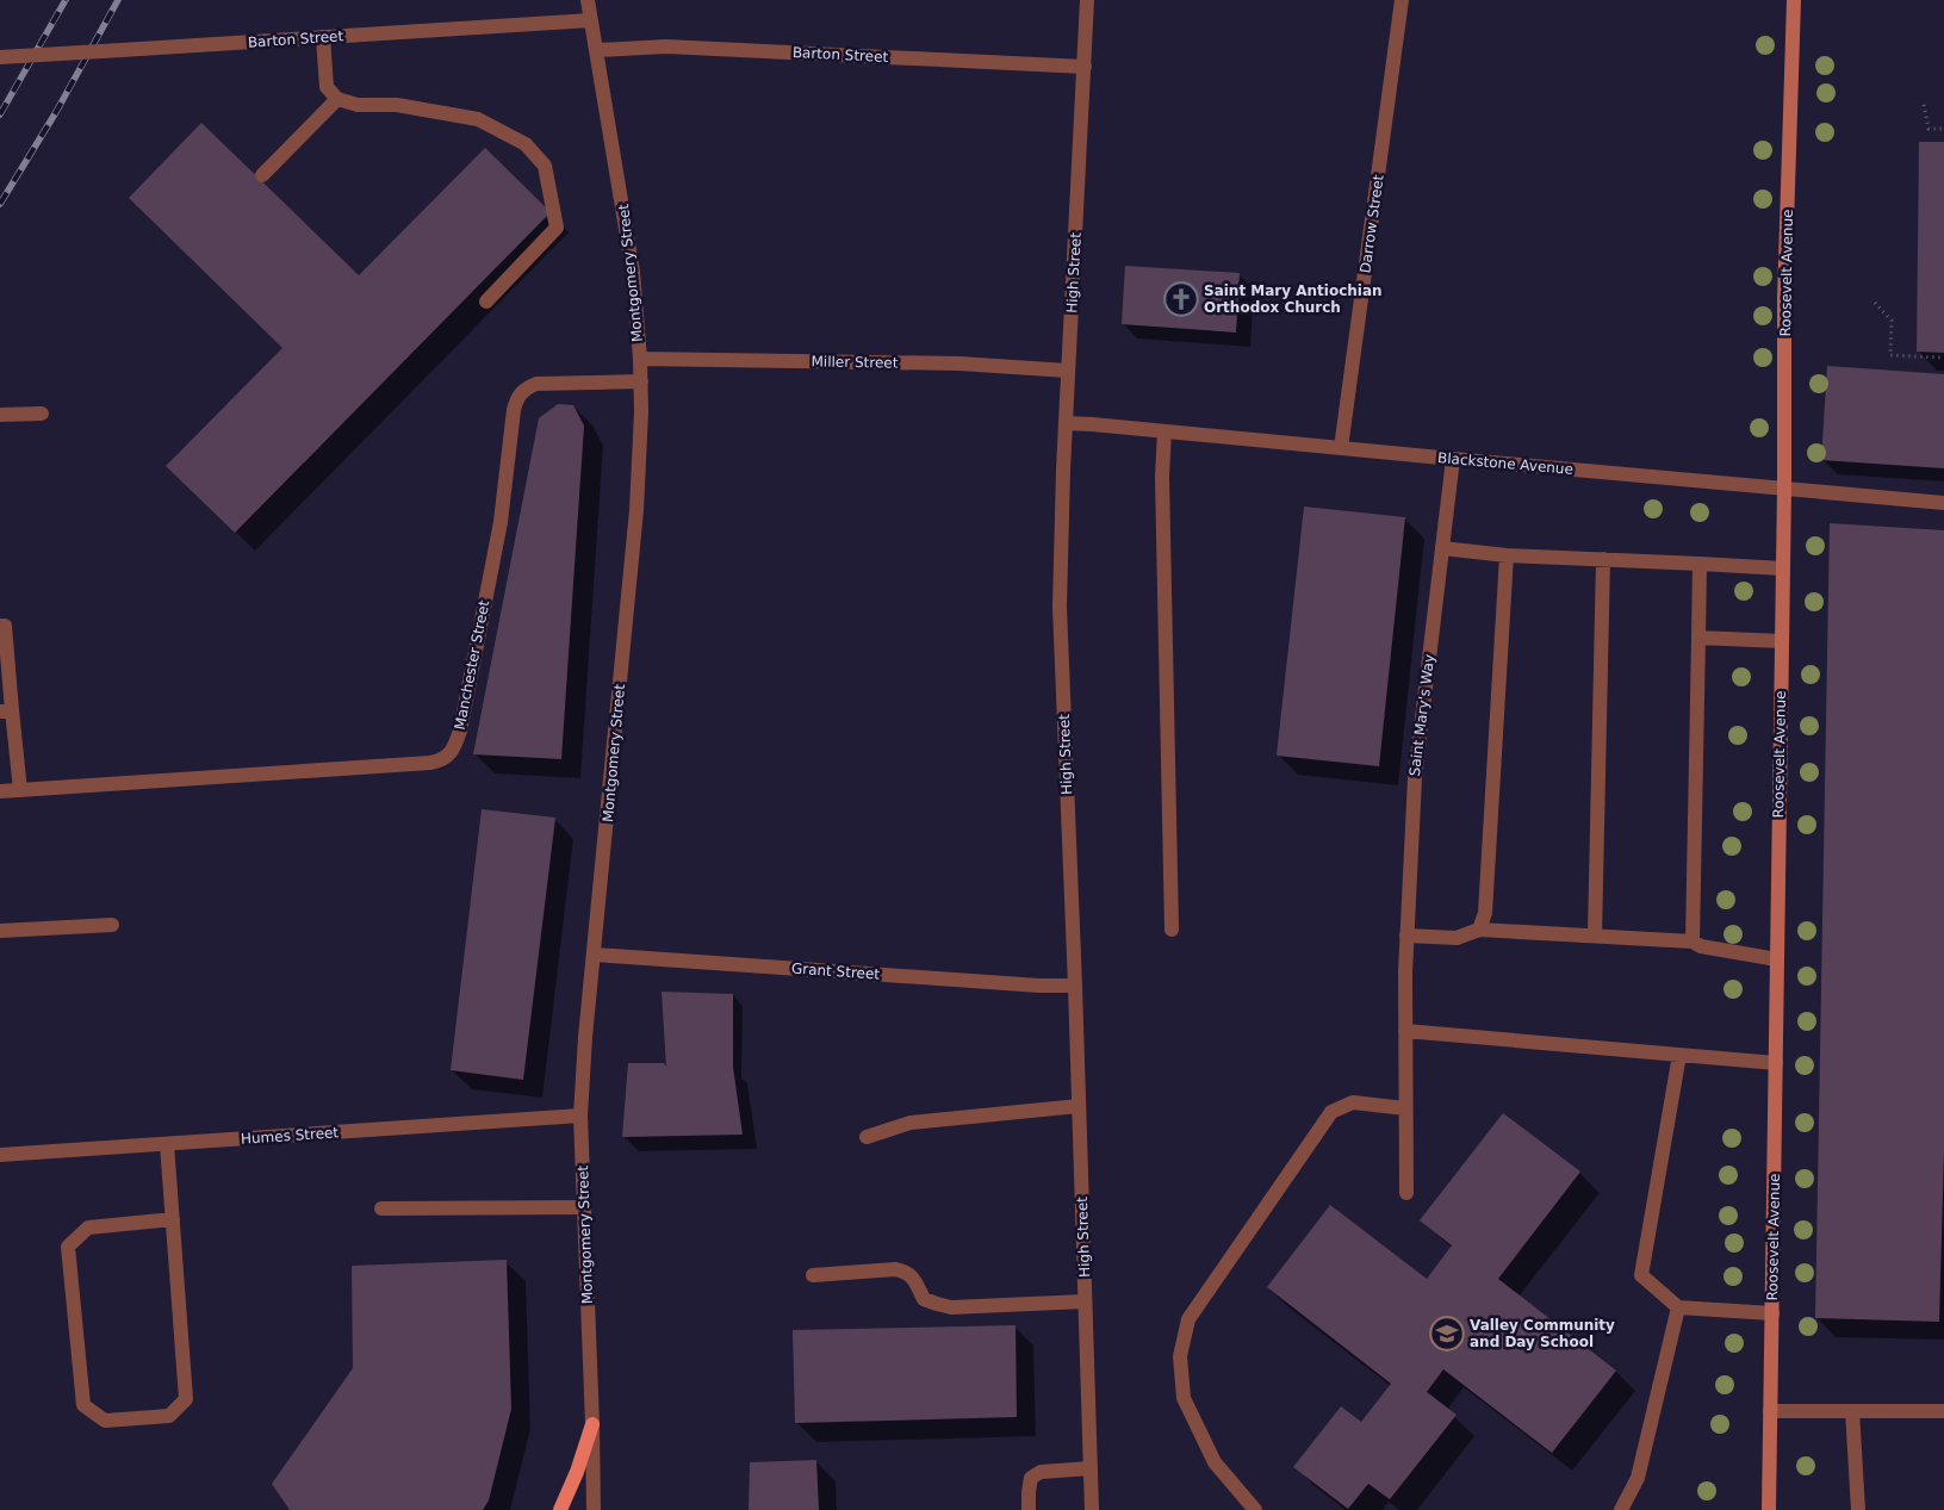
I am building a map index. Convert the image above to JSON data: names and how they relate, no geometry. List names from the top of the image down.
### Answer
{
  "streets": {
    "main road": ["Roosevelt Avenue"],
    "street": [
      "Barton Street",
      "Darrow Street",
      "Montgomery Street",
      "High Street",
      "Miller Street",
      "Blackstone Avenue",
      "Manchester Street",
      "Saint Mary's Way",
      "Grant Street",
      "Humes Street"
    ]
  },
  "crossings": [
    ["Barton Street", "Montgomery Street"],
    ["Barton Street", "High Street"],
    ["Darrow Street", "Blackstone Avenue"],
    ["Montgomery Street", "Miller Street"],
    ["Montgomery Street", "Manchester Street"],
    ["Montgomery Street", "Grant Street"],
    ["Montgomery Street", "Humes Street"],
    ["High Street", "Miller Street"],
    ["High Street", "Blackstone Avenue"],
    ["High Street", "Grant Street"],
    ["Roosevelt Avenue", "Blackstone Avenue"],
    ["Blackstone Avenue", "Saint Mary's Way"]
  ],
  "places": {
    "church": ["Saint Mary Antiochian Orthodox Church"],
    "school or university": ["Valley Community and Day School"]
  }
}
